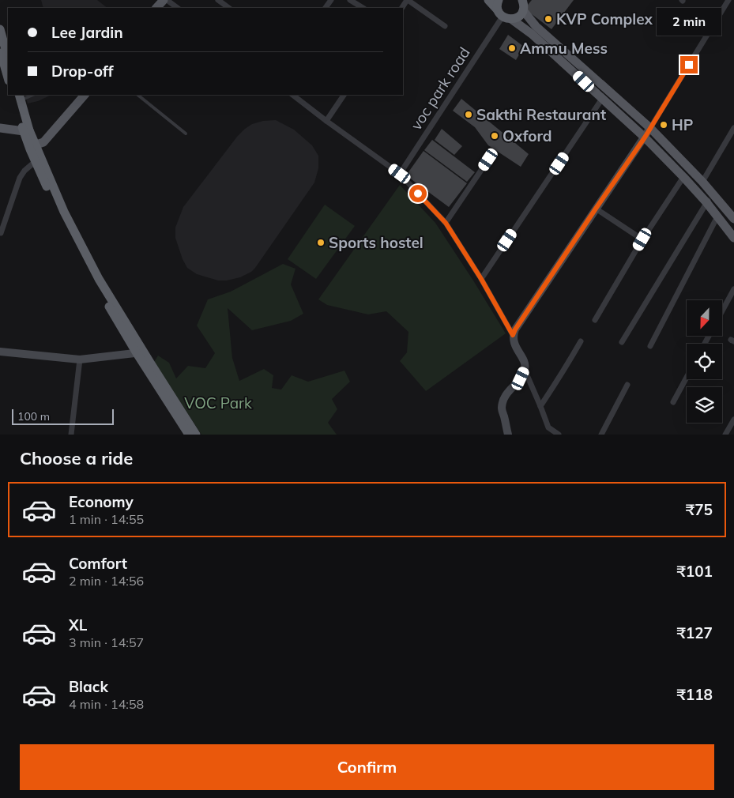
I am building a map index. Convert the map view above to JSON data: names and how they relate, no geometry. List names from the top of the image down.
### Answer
{
  "streets": {
    "street": ["voc park road"]
  },
  "parks": ["VOC Park"],
  "places": [
    "KVP Complex",
    "Ammu Mess",
    "Sakthi Restaurant",
    "HP",
    "Oxford",
    "Sports hostel"
  ],
  "scale_bar": "100 m",
  "north": "bottom",
  "page": {
    "bubble": "2 min",
    "banner": ["Lee Jardin", "Drop-off"],
    "scale": "100 m",
    "heading": "Choose a ride",
    "list": [
      {
        "name": "Economy",
        "note": "1 min · 14:55",
        "value": "₹75"
      },
      {
        "name": "Comfort",
        "note": "2 min · 14:56",
        "value": "₹101"
      },
      {
        "name": "XL",
        "note": "3 min · 14:57",
        "value": "₹127"
      },
      {
        "name": "Black",
        "note": "4 min · 14:58",
        "value": "₹118"
      }
    ],
    "buttons": "Confirm"
  }
}
